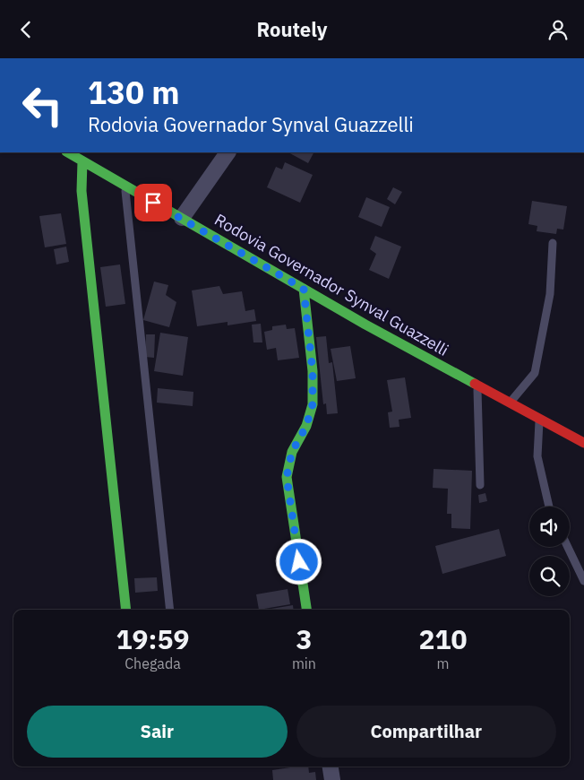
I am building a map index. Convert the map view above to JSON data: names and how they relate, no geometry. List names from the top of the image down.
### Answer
{
  "streets": {
    "street": ["Rodovia Governador Synval Guazzelli"]
  },
  "page": {
    "header": "Routely",
    "turn": ["130 m", "Rodovia Governador Synval Guazzelli"],
    "eta": [
      "19:59",
      "Chegada",
      "3",
      "min",
      "210",
      "m"
    ],
    "buttons": ["Sair", "Compartilhar"]
  }
}
